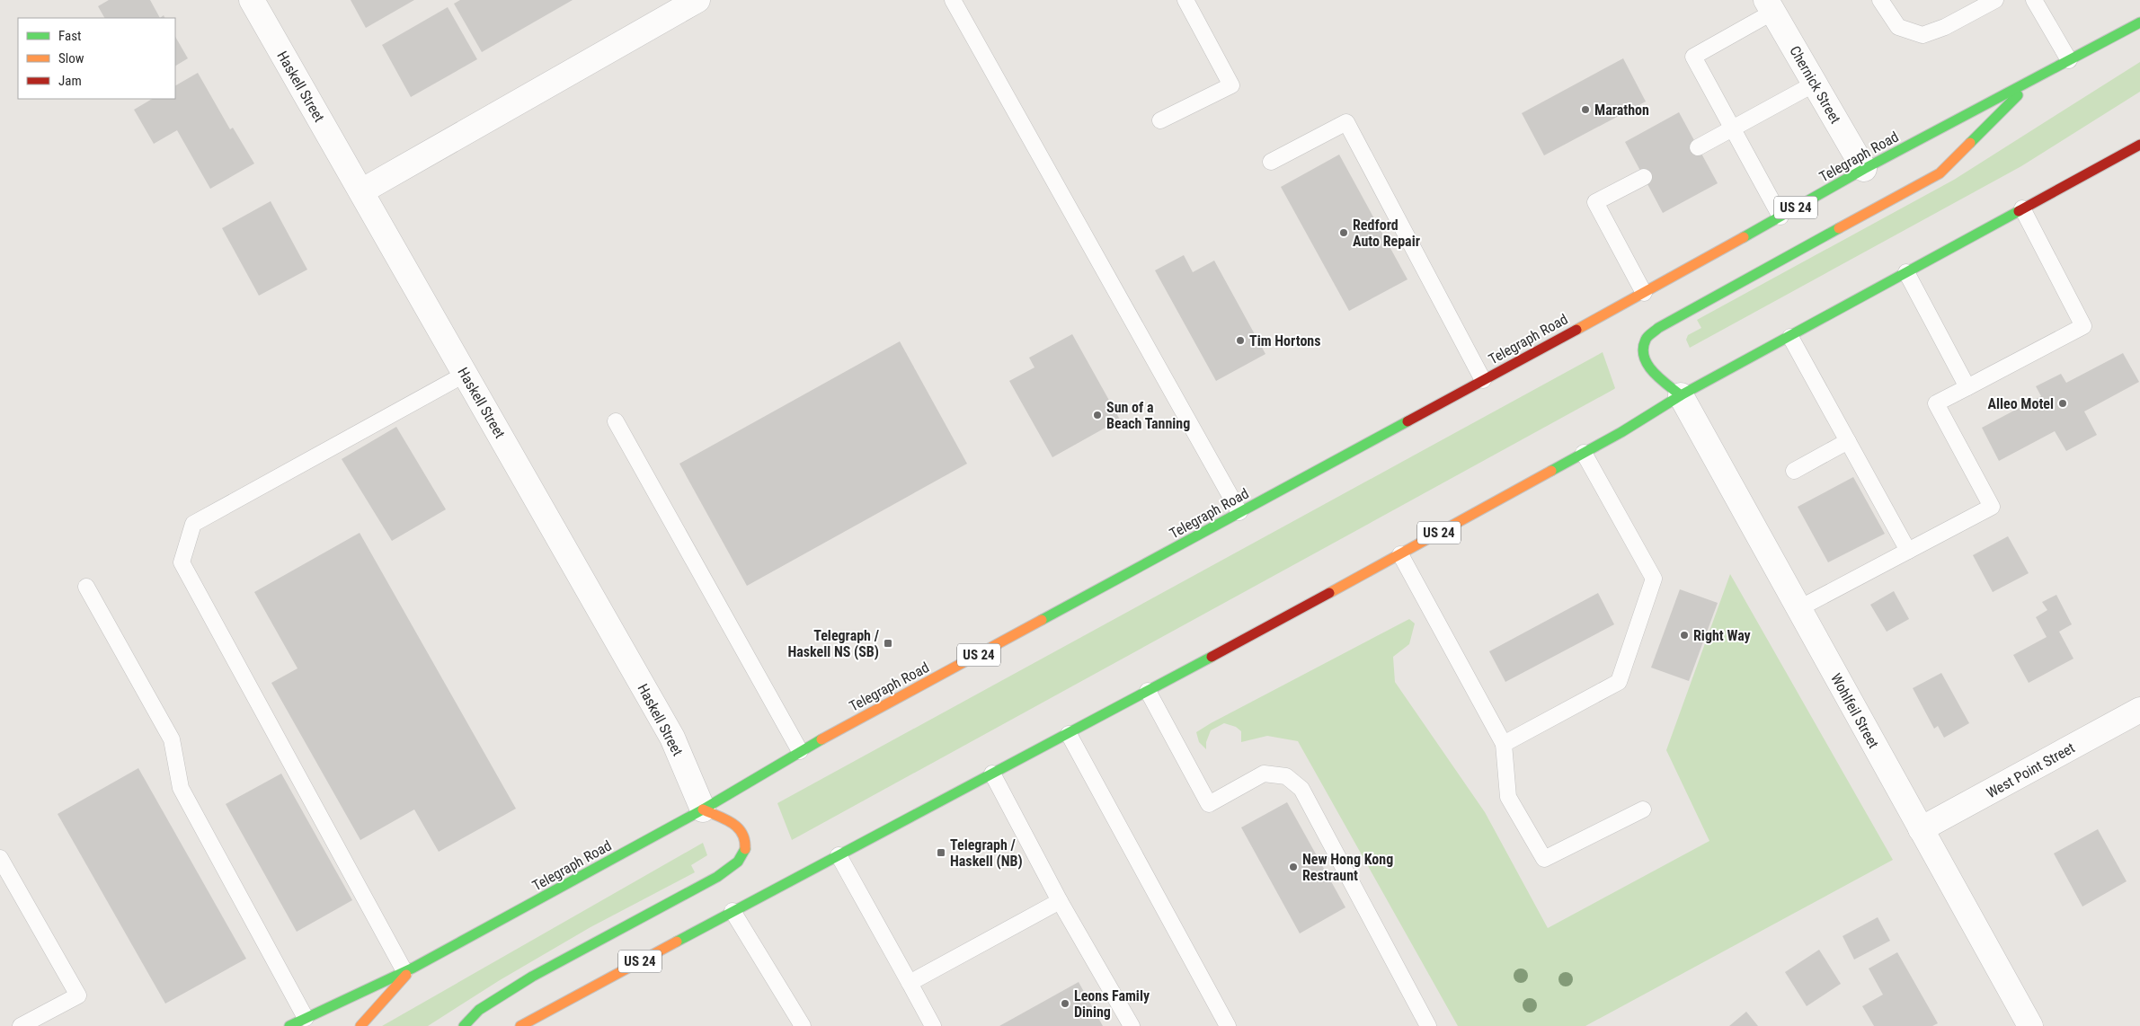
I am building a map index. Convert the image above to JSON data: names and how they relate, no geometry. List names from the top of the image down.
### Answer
{
  "streets": {
    "main road": ["Telegraph Road", "US 24"],
    "street": [
      "Chernick Street",
      "Haskell Street",
      "Wohlfeil Street",
      "West Point Street"
    ]
  },
  "crossings": [
    ["Chernick Street", "Telegraph Road"],
    ["Haskell Street", "Telegraph Road"],
    ["US 24", "Wohlfeil Street"],
    ["Wohlfeil Street", "West Point Street"]
  ],
  "places": {
    "other": [
      "Marathon",
      "Redford Auto Repair",
      "Tim Hortons",
      "Alleo Motel",
      "Sun of a Beach Tanning",
      "Right Way",
      "New Hong Kong Restraunt",
      "Leons Family Dining"
    ],
    "transit": ["Telegraph / Haskell NS (SB)", "Telegraph / Haskell (NB)"]
  },
  "legend": ["Fast", "Slow", "Jam"]
}
